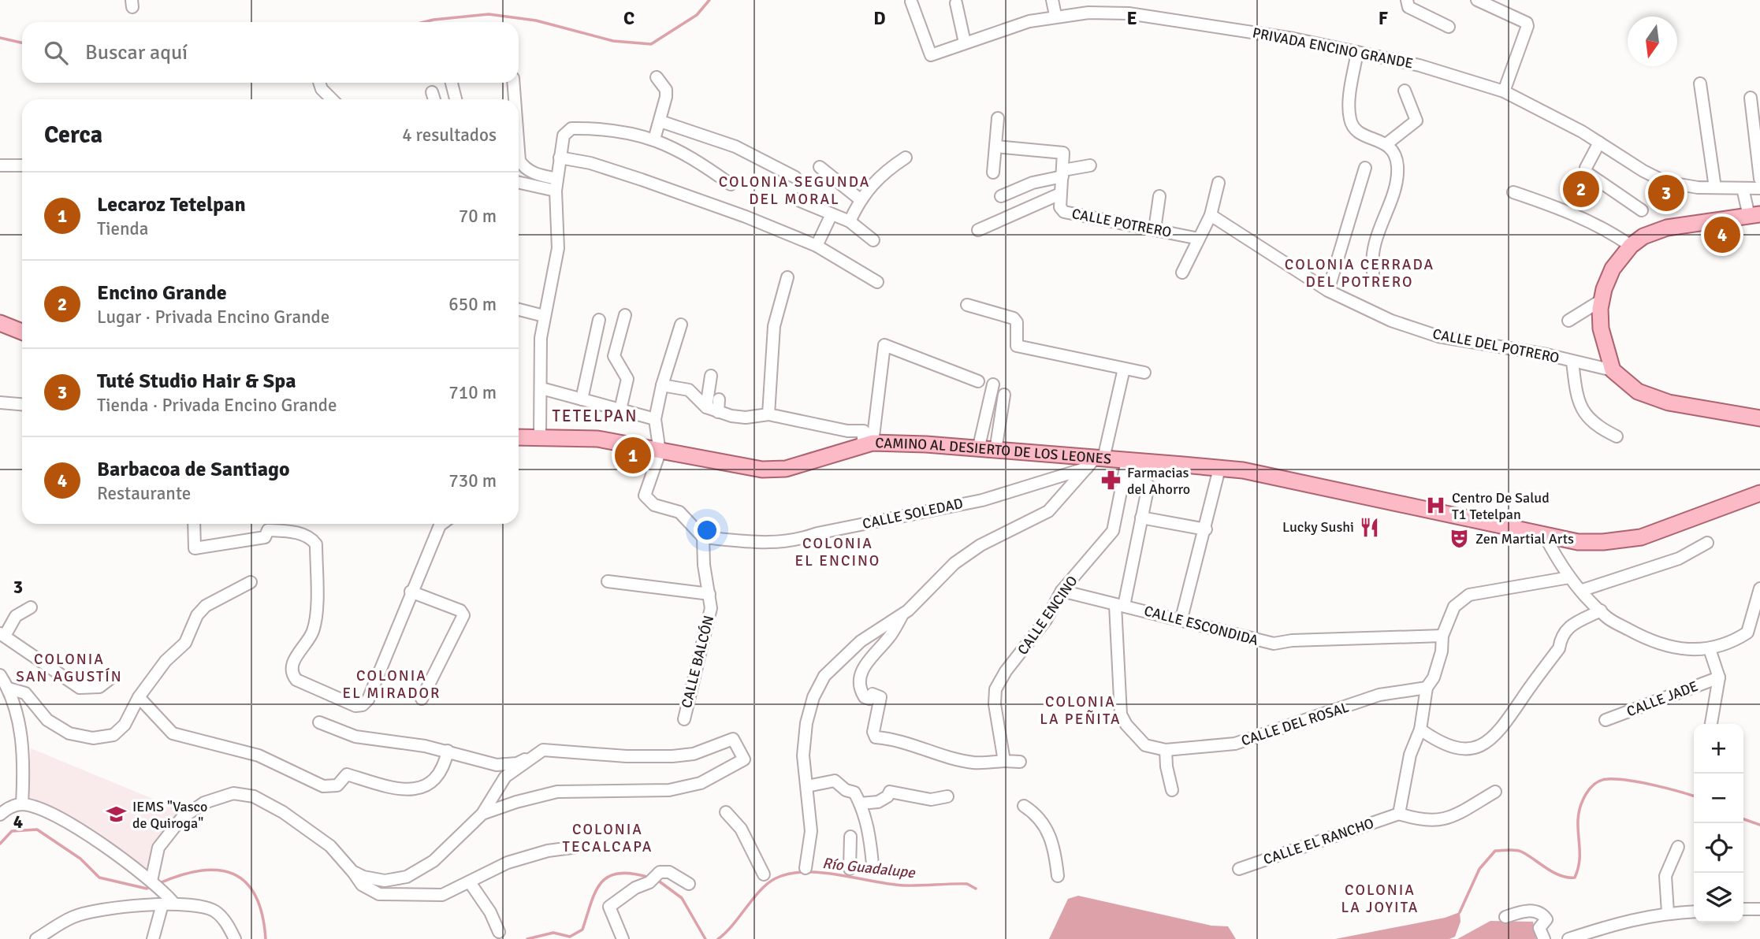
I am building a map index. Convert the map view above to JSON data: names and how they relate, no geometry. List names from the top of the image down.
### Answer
{
  "streets": {
    "main road": ["CAMINO AL DESIERTO DE LOS LEONES"],
    "street": [
      "PRIVADA ENCINO GRANDE",
      "CALLE POTRERO",
      "CALLE DEL POTRERO",
      "CALLE SOLEDAD",
      "CALLE ENCINO",
      "CALLE ESCONDIDA",
      "CALLE BALCÓN",
      "CALLE JADE",
      "CALLE DEL ROSAL",
      "CALLE EL RANCHO"
    ]
  },
  "crossings": [
    ["CAMINO AL DESIERTO DE LOS LEONES", "CALLE SOLEDAD"],
    ["CAMINO AL DESIERTO DE LOS LEONES", "CALLE ENCINO"],
    ["CALLE SOLEDAD", "CALLE BALCÓN"],
    ["CALLE ENCINO", "CALLE ESCONDIDA"],
    ["CALLE ENCINO", "CALLE DEL ROSAL"],
    ["CALLE ESCONDIDA", "CALLE DEL ROSAL"]
  ],
  "districts": [
    "COLONIA SEGUNDA DEL MORAL",
    "COLONIA CERRADA DEL POTRERO",
    "TETELPAN",
    "COLONIA EL ENCINO",
    "COLONIA SAN AGUSTÍN",
    "COLONIA EL MIRADOR",
    "COLONIA LA PEÑITA",
    "COLONIA TECALCAPA",
    "COLONIA LA JOYITA"
  ],
  "water": ["Río Guadalupe"],
  "places": {
    "pharmacy": ["Farmacias del Ahorro"],
    "hospital": ["Centro De Salud T1 Tetelpan"],
    "restaurant": ["Lucky Sushi"],
    "theatre": ["Zen Martial Arts"],
    "school or university": ["IEMS \"Vasco de Quiroga\""]
  },
  "north": "bottom",
  "page": {
    "search": "Buscar aquí",
    "heading": ["Cerca", "4 resultados"],
    "pins": [
      "2",
      "3",
      "4",
      "1"
    ],
    "list": [
      {
        "mark": "1",
        "name": "Lecaroz Tetelpan",
        "note": "Tienda",
        "value": "70 m"
      },
      {
        "mark": "2",
        "name": "Encino Grande",
        "note": "Lugar · Privada Encino Grande",
        "value": "650 m"
      },
      {
        "mark": "3",
        "name": "Tuté Studio Hair & Spa",
        "note": "Tienda · Privada Encino Grande",
        "value": "710 m"
      },
      {
        "mark": "4",
        "name": "Barbacoa de Santiago",
        "note": "Restaurante",
        "value": "730 m"
      }
    ],
    "map_buttons": ["+", "−"]
  },
  "grid": {
    "columns": [
      "C",
      "D",
      "E",
      "F"
    ],
    "rows": ["3", "4"]
  }
}
